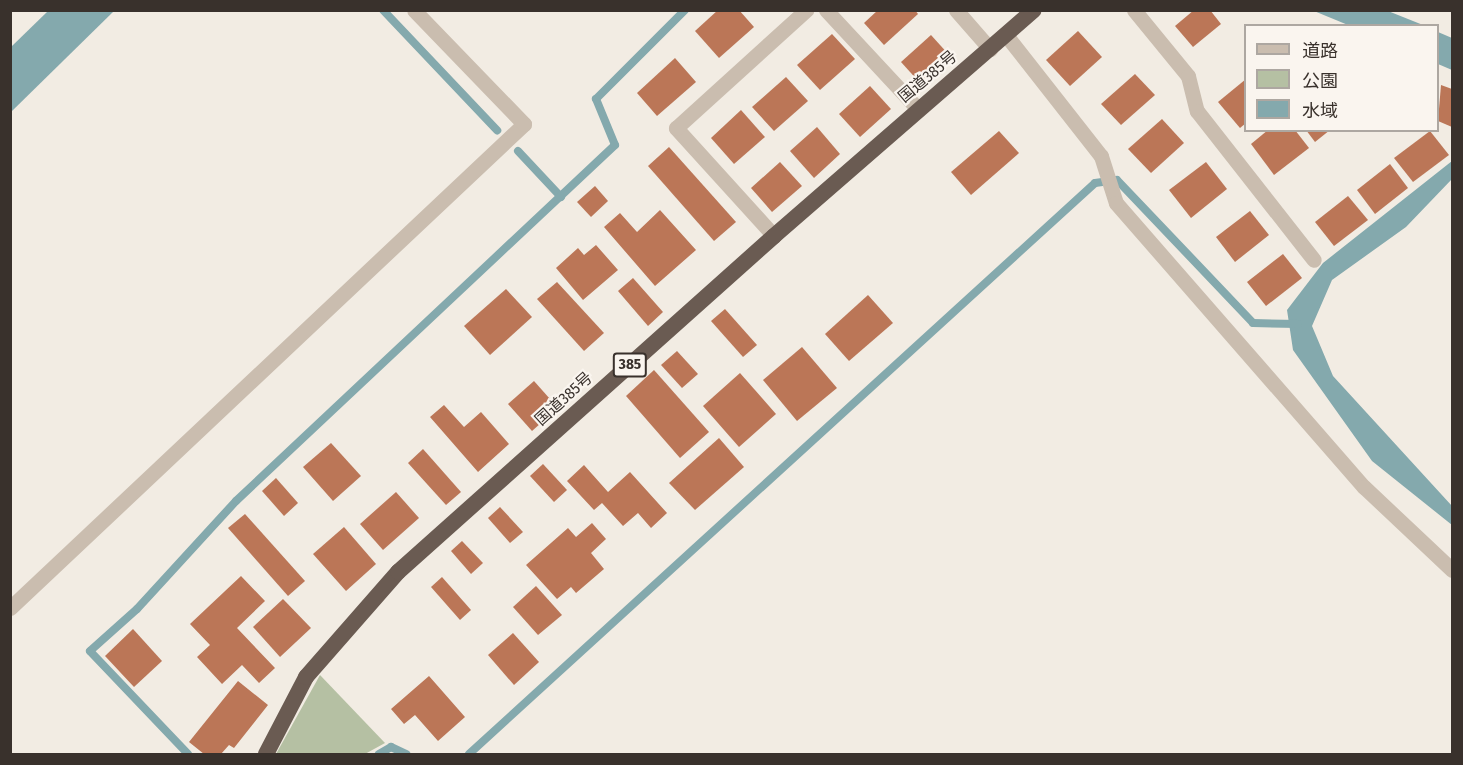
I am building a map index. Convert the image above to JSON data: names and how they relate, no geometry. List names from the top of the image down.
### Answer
{
  "streets": {
    "highway": ["国道385号", "385"]
  },
  "legend": ["道路", "公園", "水域"]
}
